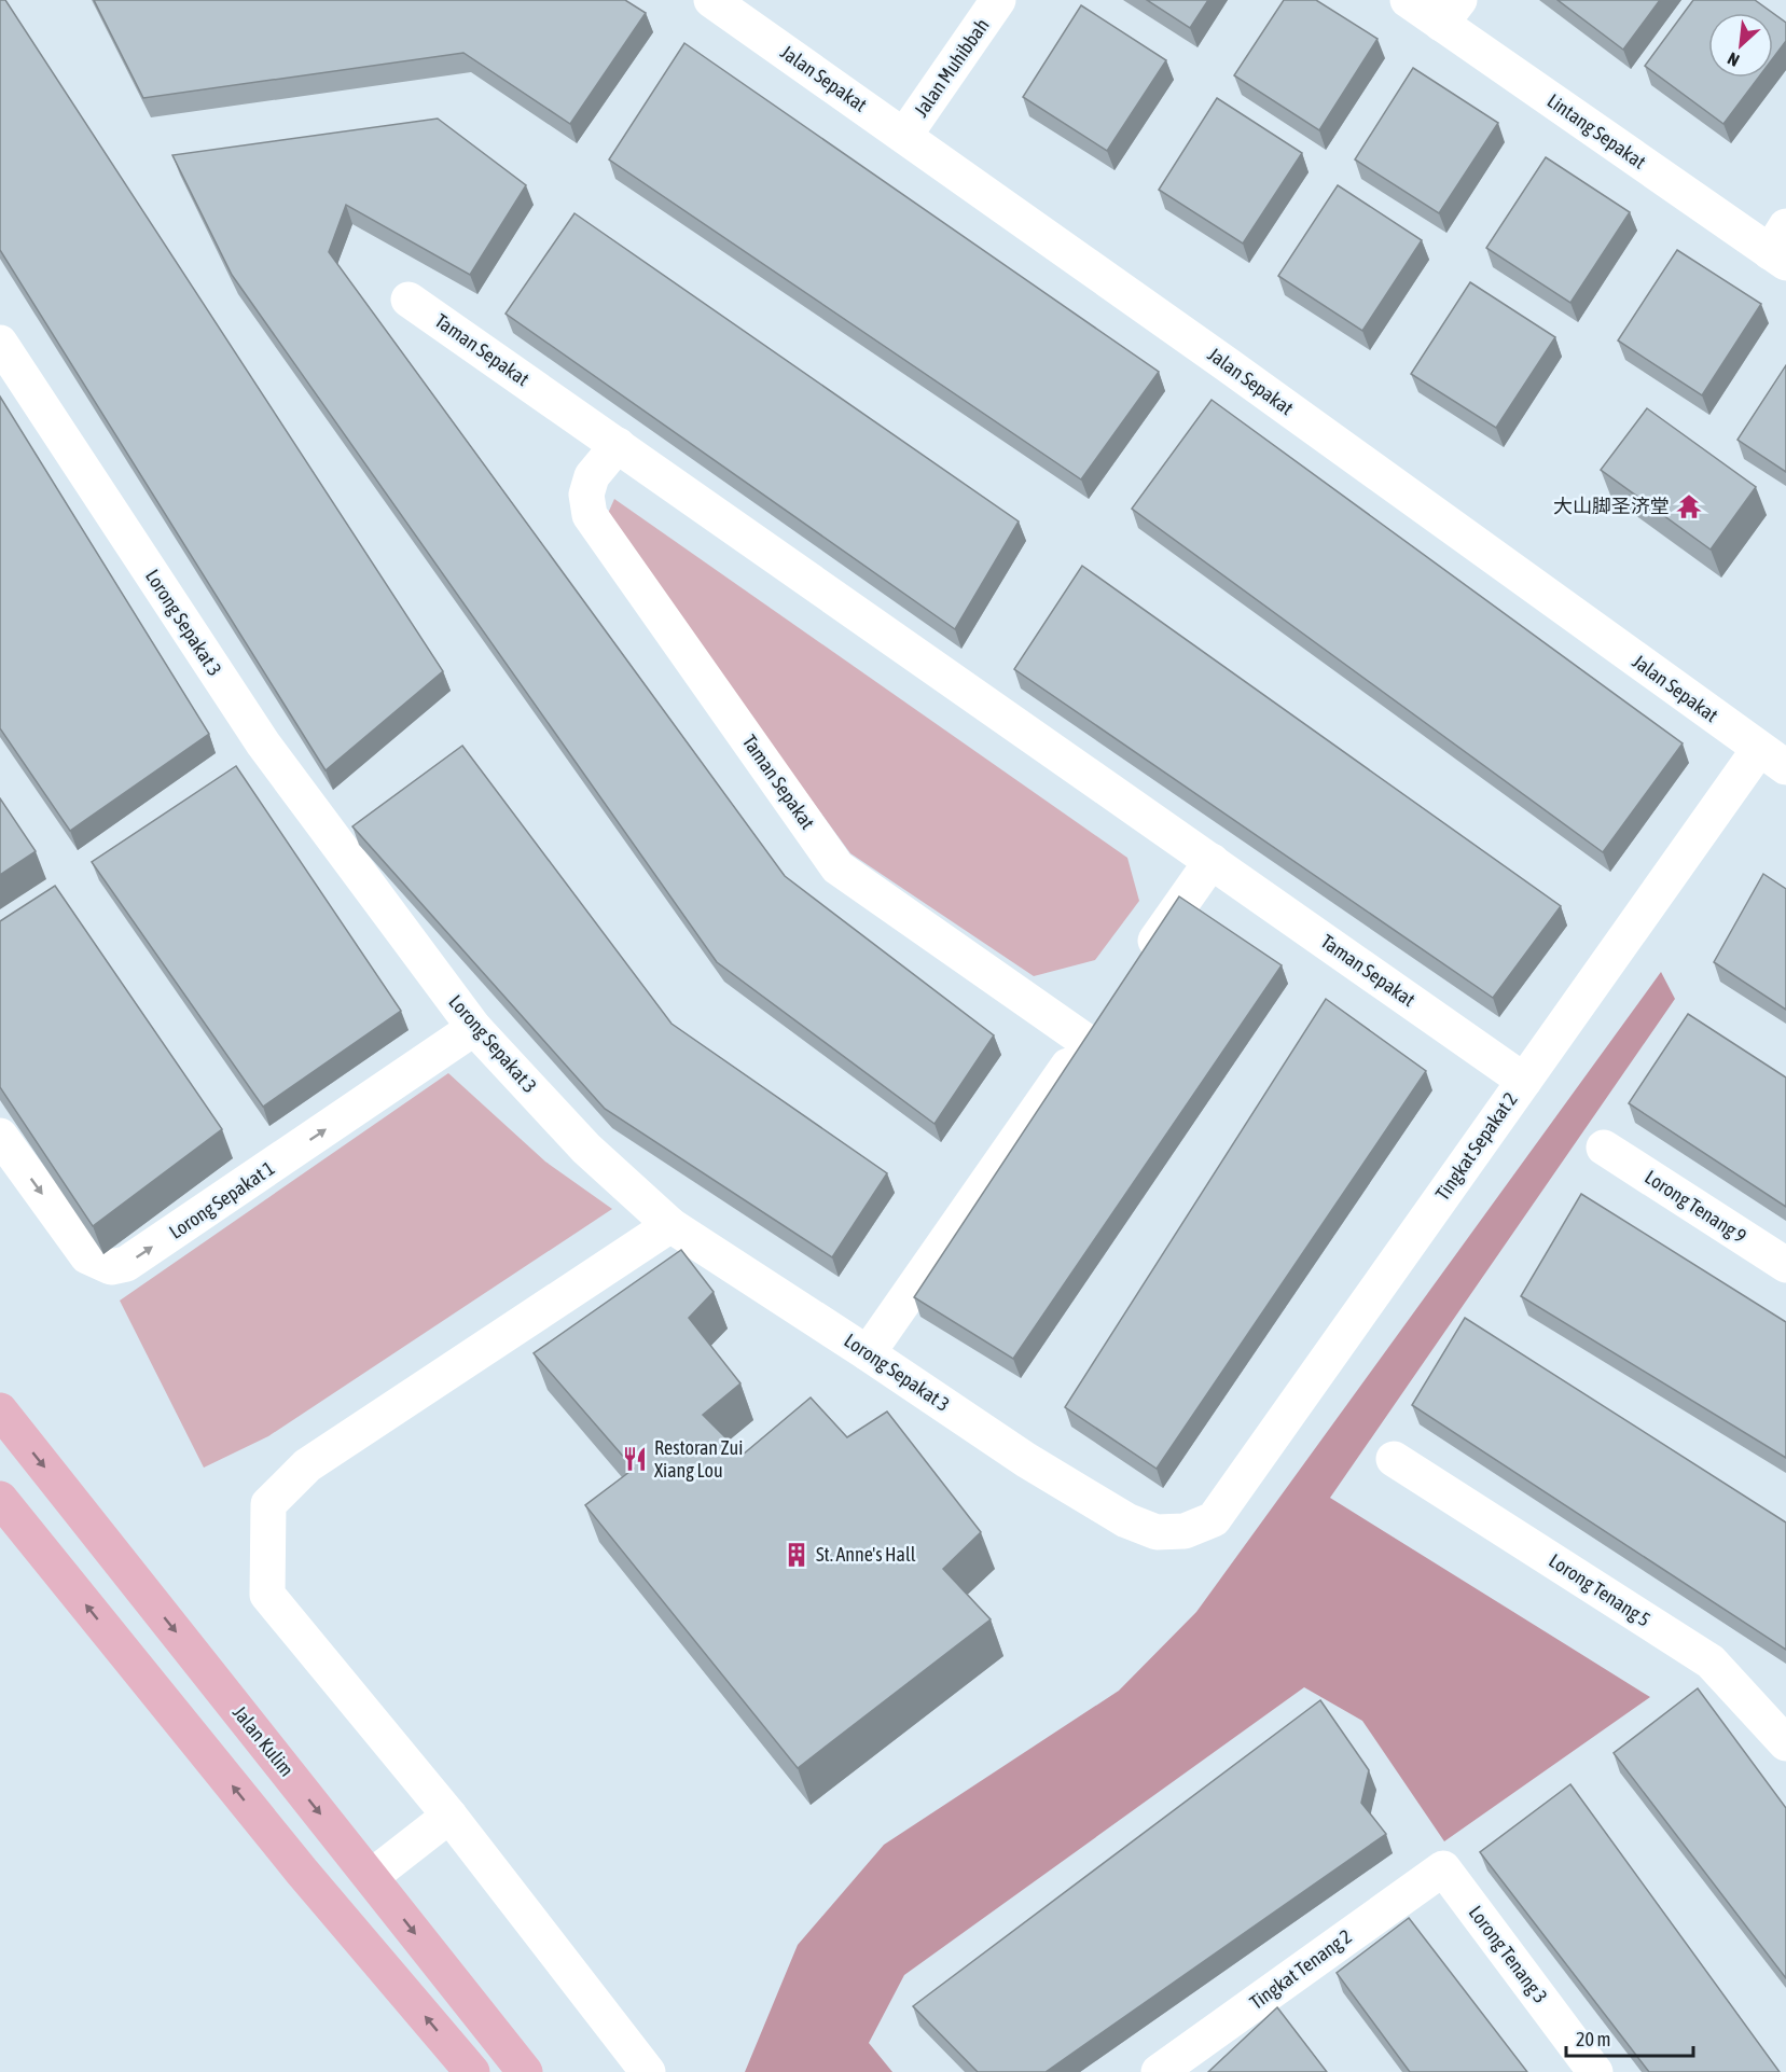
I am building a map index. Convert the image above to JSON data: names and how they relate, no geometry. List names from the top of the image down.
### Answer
{
  "streets": {
    "main road": ["Jalan Kulim"],
    "street": [
      "Jalan Muhibbah",
      "Jalan Sepakat",
      "Lintang Sepakat",
      "Taman Sepakat",
      "Lorong Sepakat 3",
      "Tingkat Sepakat 2",
      "Lorong Sepakat 1",
      "Lorong Tenang 9",
      "Lorong Tenang 5",
      "Lorong Tenang 3",
      "Tingkat Tenang 2"
    ]
  },
  "crossings": [
    ["Jalan Muhibbah", "Jalan Sepakat"],
    ["Jalan Sepakat", "Tingkat Sepakat 2"],
    ["Taman Sepakat", "Lorong Sepakat 3"],
    ["Taman Sepakat", "Tingkat Sepakat 2"],
    ["Lorong Sepakat 3", "Tingkat Sepakat 2"],
    ["Lorong Sepakat 3", "Lorong Sepakat 1"],
    ["Lorong Tenang 3", "Tingkat Tenang 2"]
  ],
  "places": {
    "temple": ["大山脚圣济堂"],
    "restaurant": ["Restoran Zui Xiang Lou"],
    "building": ["St. Anne's Hall"]
  },
  "scale_bar": "20 m",
  "north": "bottom left"
}
